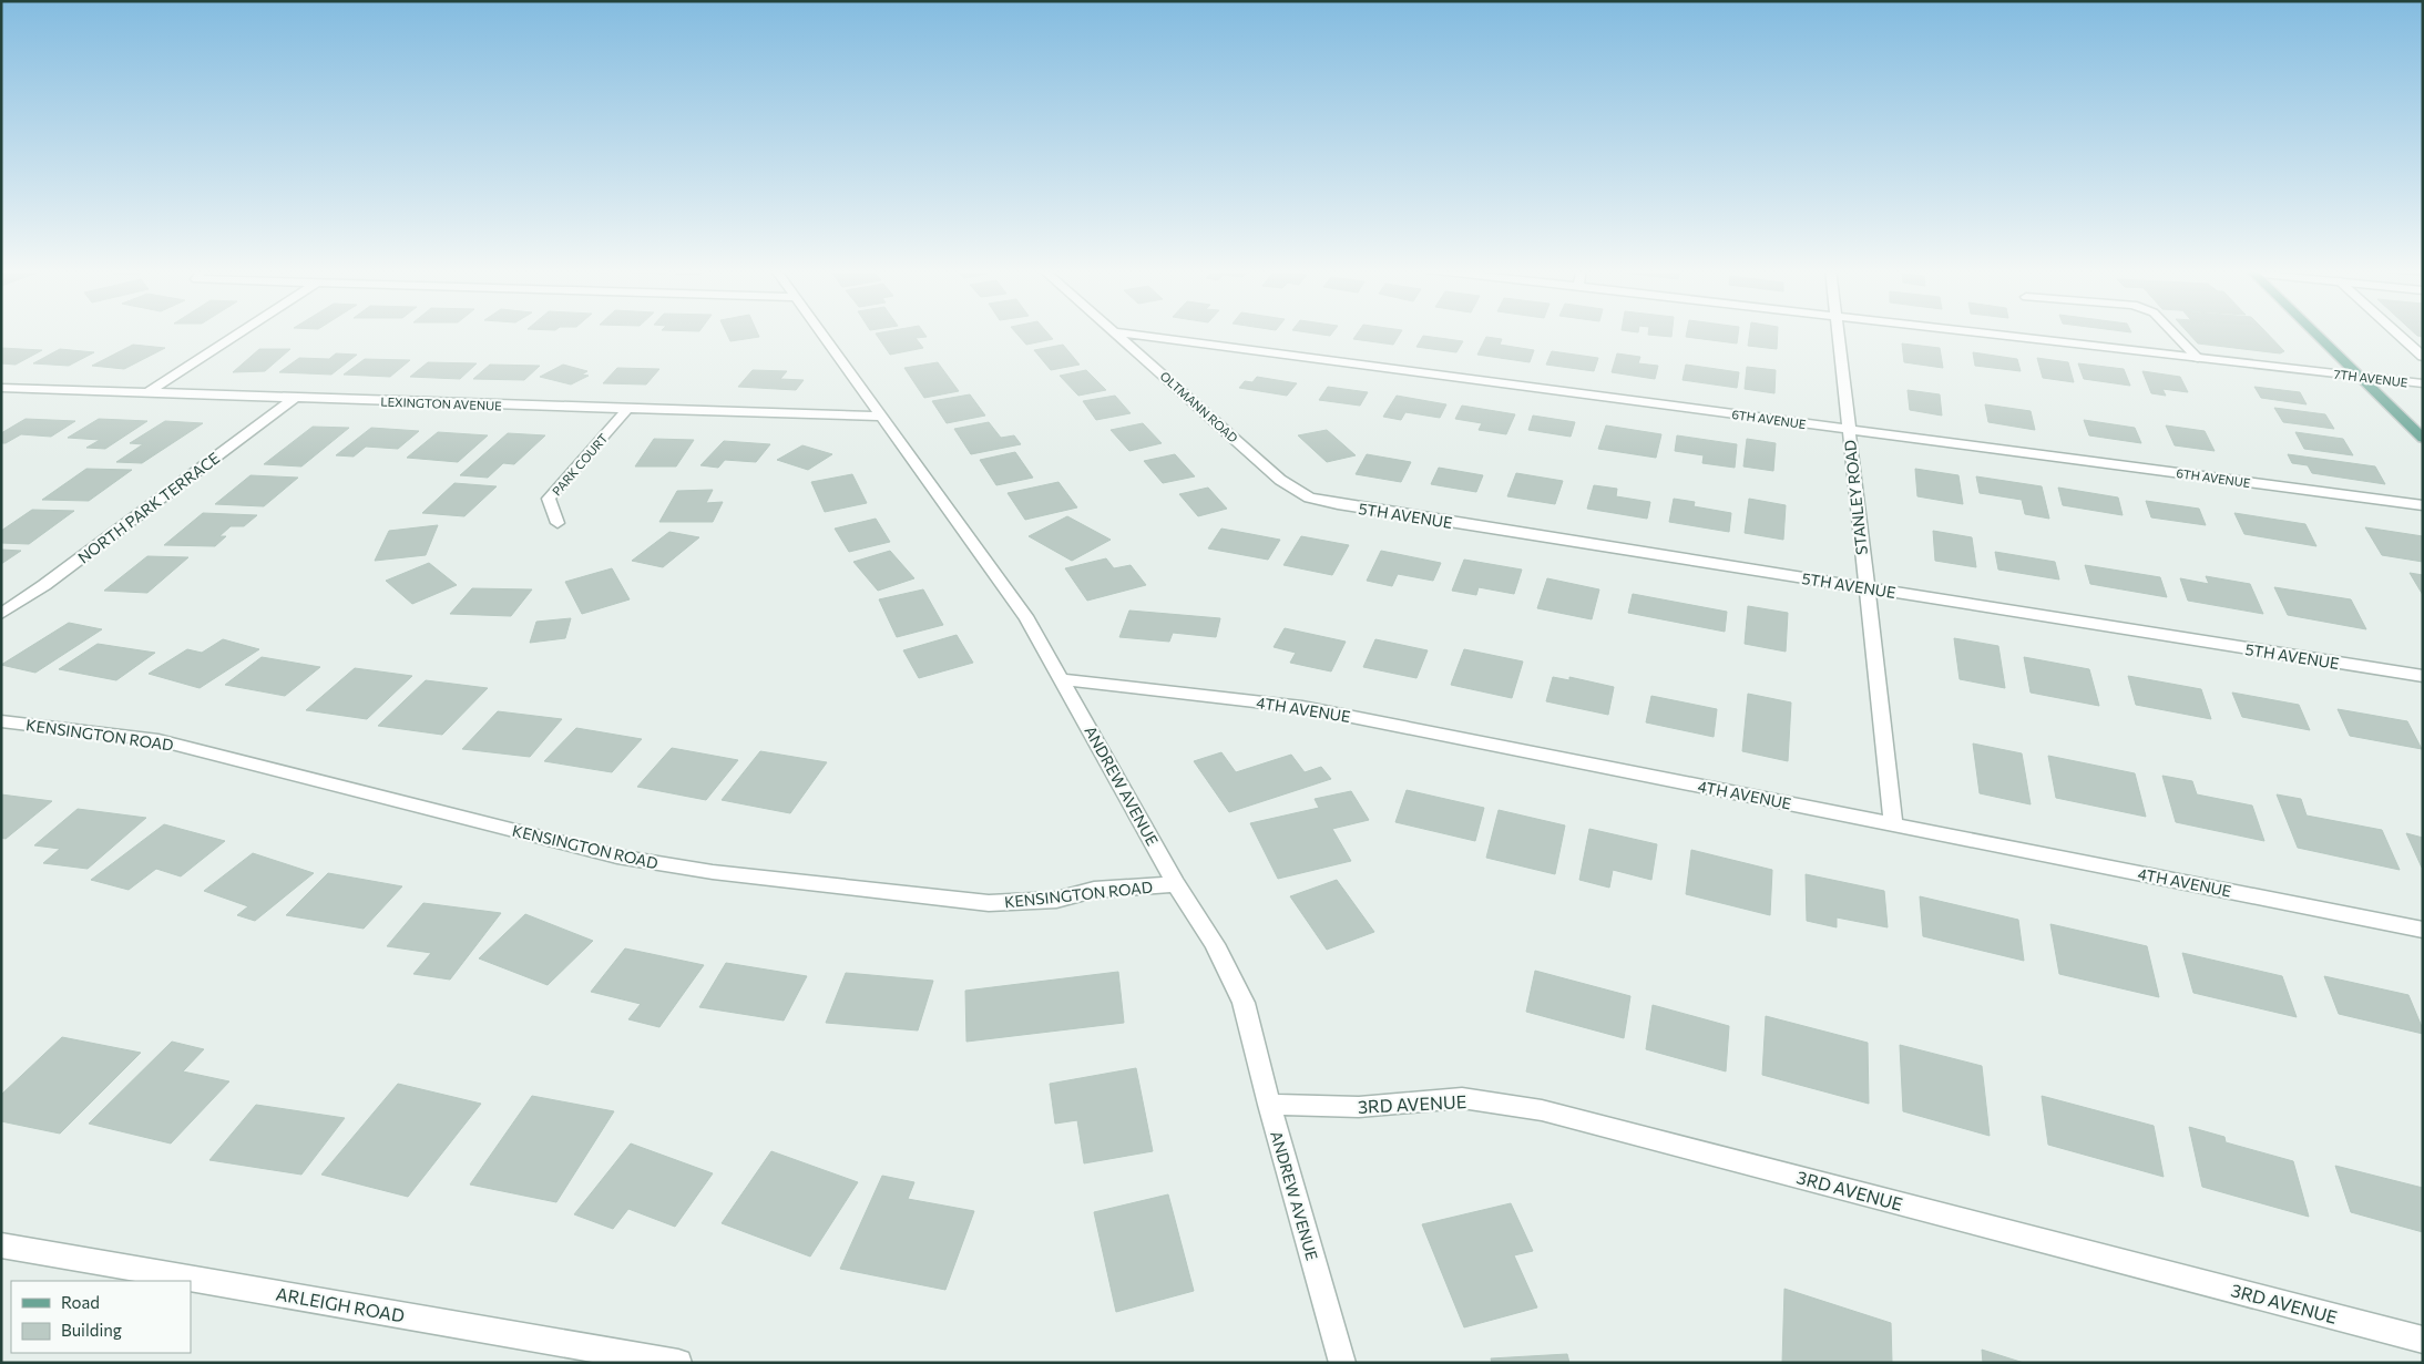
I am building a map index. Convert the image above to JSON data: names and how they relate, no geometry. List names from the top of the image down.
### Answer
{
  "streets": {
    "street": [
      "7TH AVENUE",
      "LEXINGTON AVENUE",
      "OLTMANN ROAD",
      "6TH AVENUE",
      "PARK COURT",
      "STANLEY ROAD",
      "NORTH PARK TERRACE",
      "5TH AVENUE",
      "4TH AVENUE",
      "KENSINGTON ROAD",
      "ANDREW AVENUE",
      "3RD AVENUE",
      "ARLEIGH ROAD"
    ]
  },
  "crossings": [
    ["LEXINGTON AVENUE", "PARK COURT"],
    ["LEXINGTON AVENUE", "NORTH PARK TERRACE"],
    ["LEXINGTON AVENUE", "ANDREW AVENUE"],
    ["OLTMANN ROAD", "5TH AVENUE"],
    ["6TH AVENUE", "STANLEY ROAD"],
    ["STANLEY ROAD", "5TH AVENUE"],
    ["STANLEY ROAD", "4TH AVENUE"],
    ["4TH AVENUE", "ANDREW AVENUE"],
    ["KENSINGTON ROAD", "ANDREW AVENUE"],
    ["ANDREW AVENUE", "3RD AVENUE"]
  ],
  "legend": ["Road", "Building"]
}
